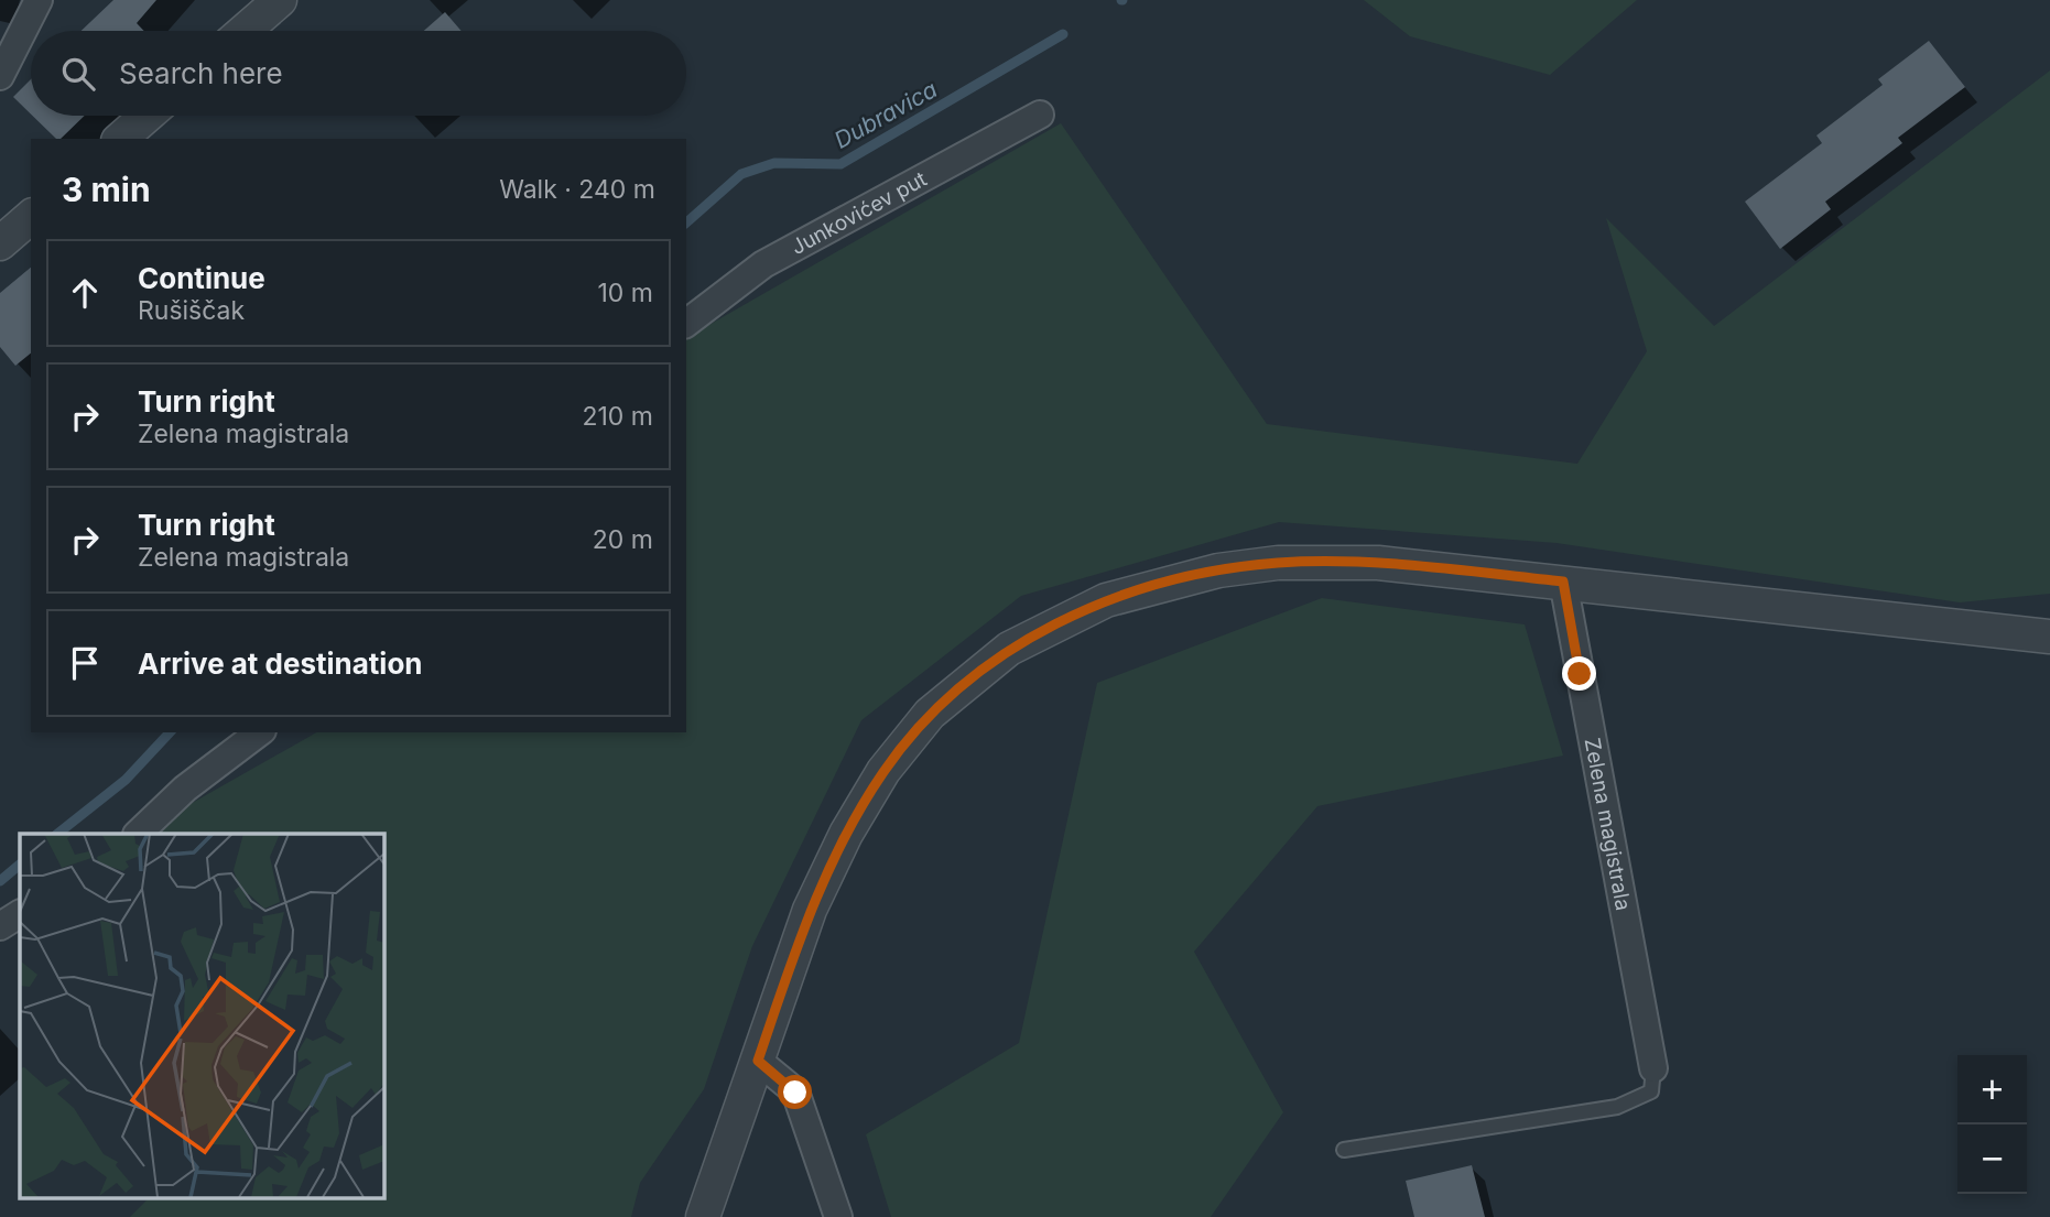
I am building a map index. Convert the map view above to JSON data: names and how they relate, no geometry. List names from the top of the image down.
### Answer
{
  "streets": {
    "street": ["Junkovićev put", "Zelena magistrala"]
  },
  "water": ["Dubravica"],
  "page": {
    "search": "Search here",
    "heading": ["3 min", "Walk · 240 m"],
    "list": [
      ["Continue", "Rušiščak", "10 m"],
      ["Turn right", "Zelena magistrala", "210 m"],
      ["Turn right", "Zelena magistrala", "20 m"],
      "Arrive at destination"
    ],
    "map_buttons": ["+", "−"]
  }
}
